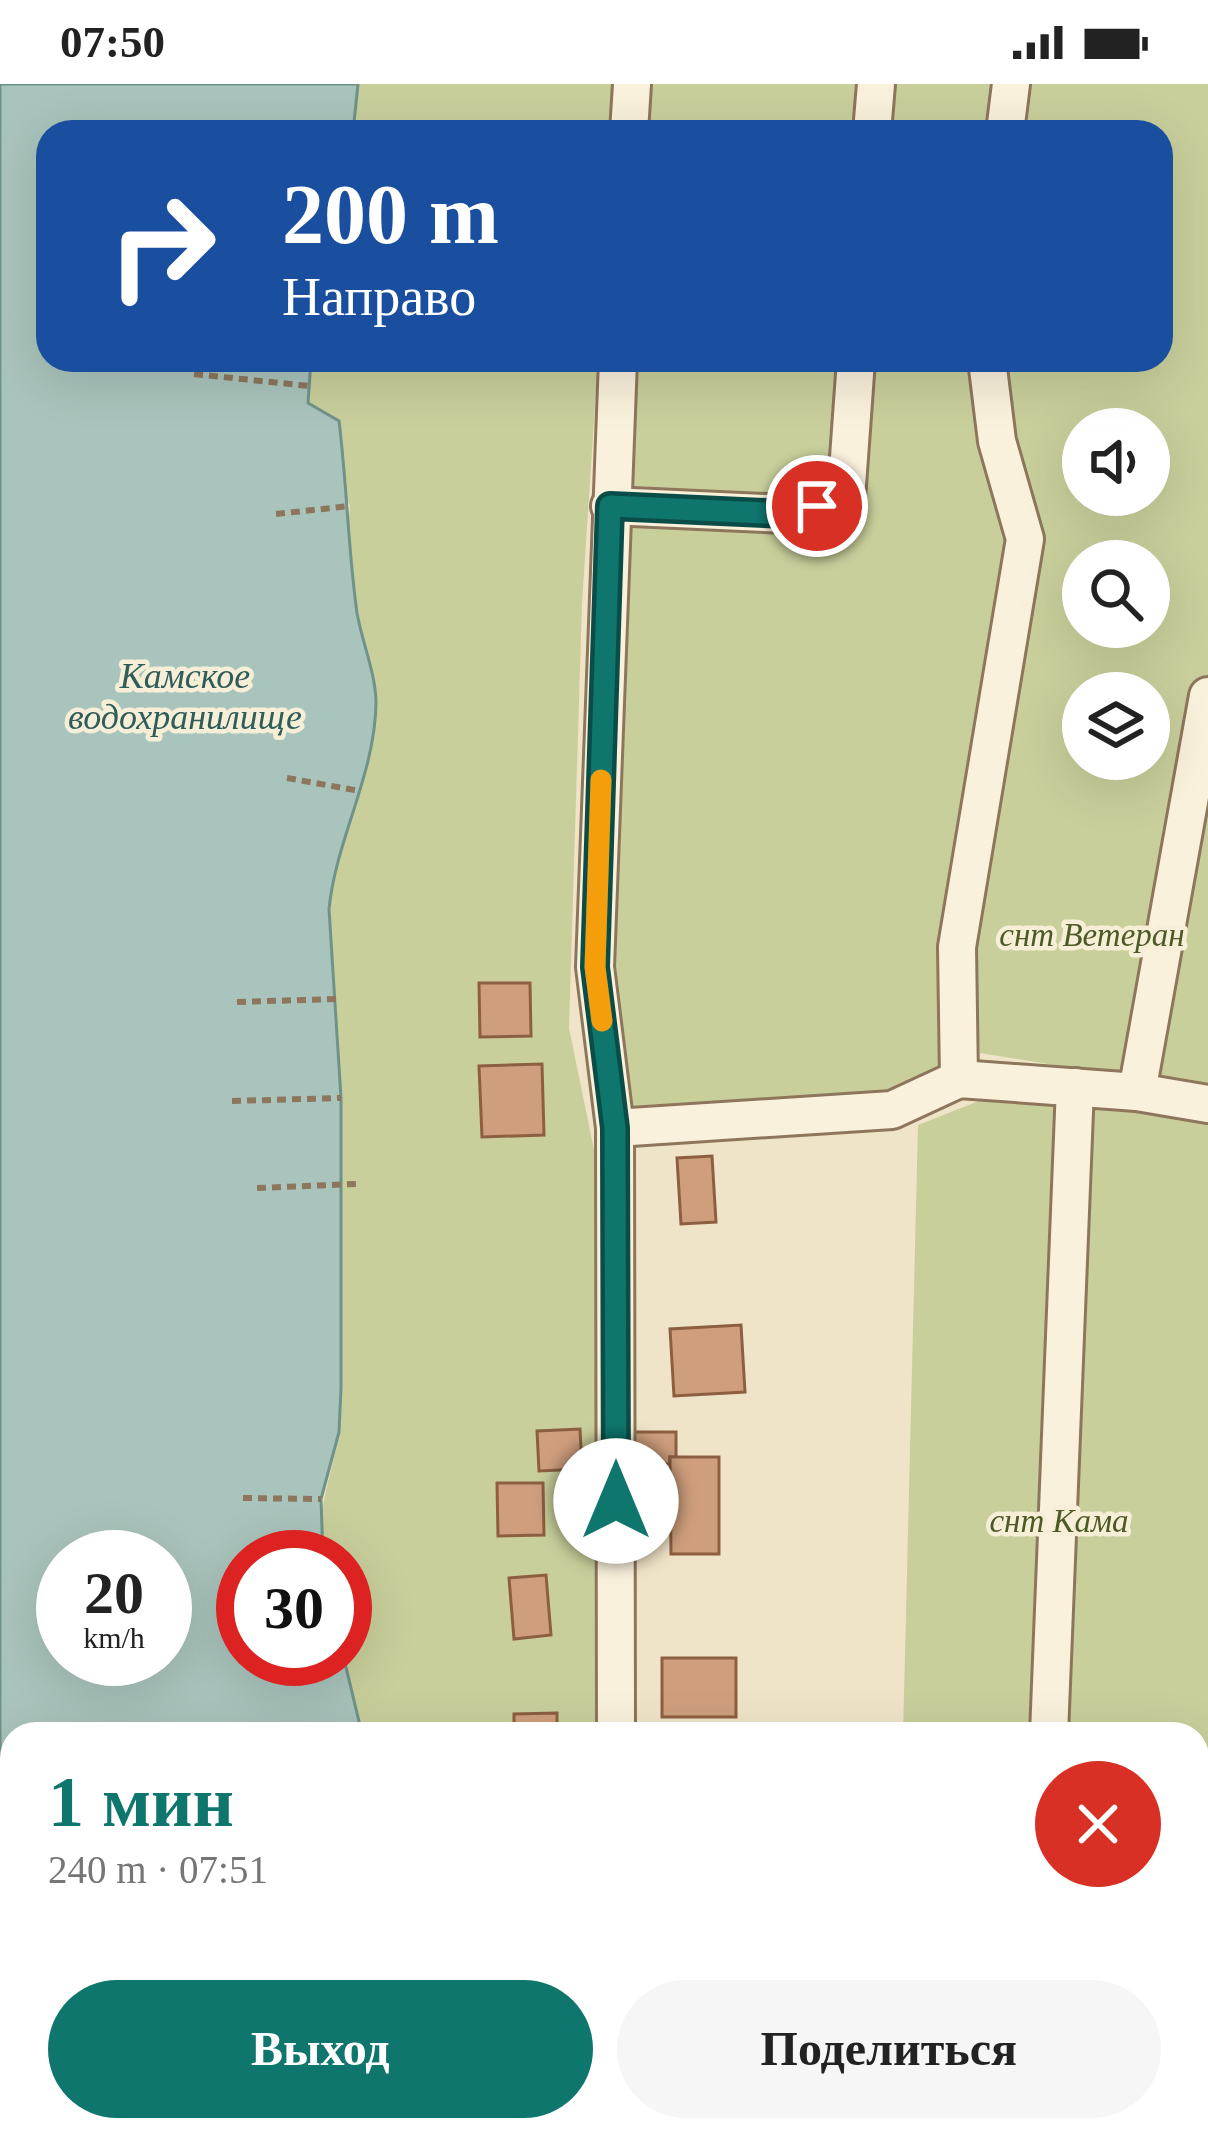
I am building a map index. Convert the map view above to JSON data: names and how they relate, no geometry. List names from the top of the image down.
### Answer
{
  "water": ["Камское водохранилище"],
  "parks": ["снт Ветеран", "снт Кама"],
  "page": {
    "status": "07:50",
    "turn": ["200 m", "Направо"],
    "speed": "20 km/h",
    "limit": "30",
    "heading": ["1 мин", "240 m · 07:51"],
    "buttons": ["Выход", "Поделиться"]
  }
}
